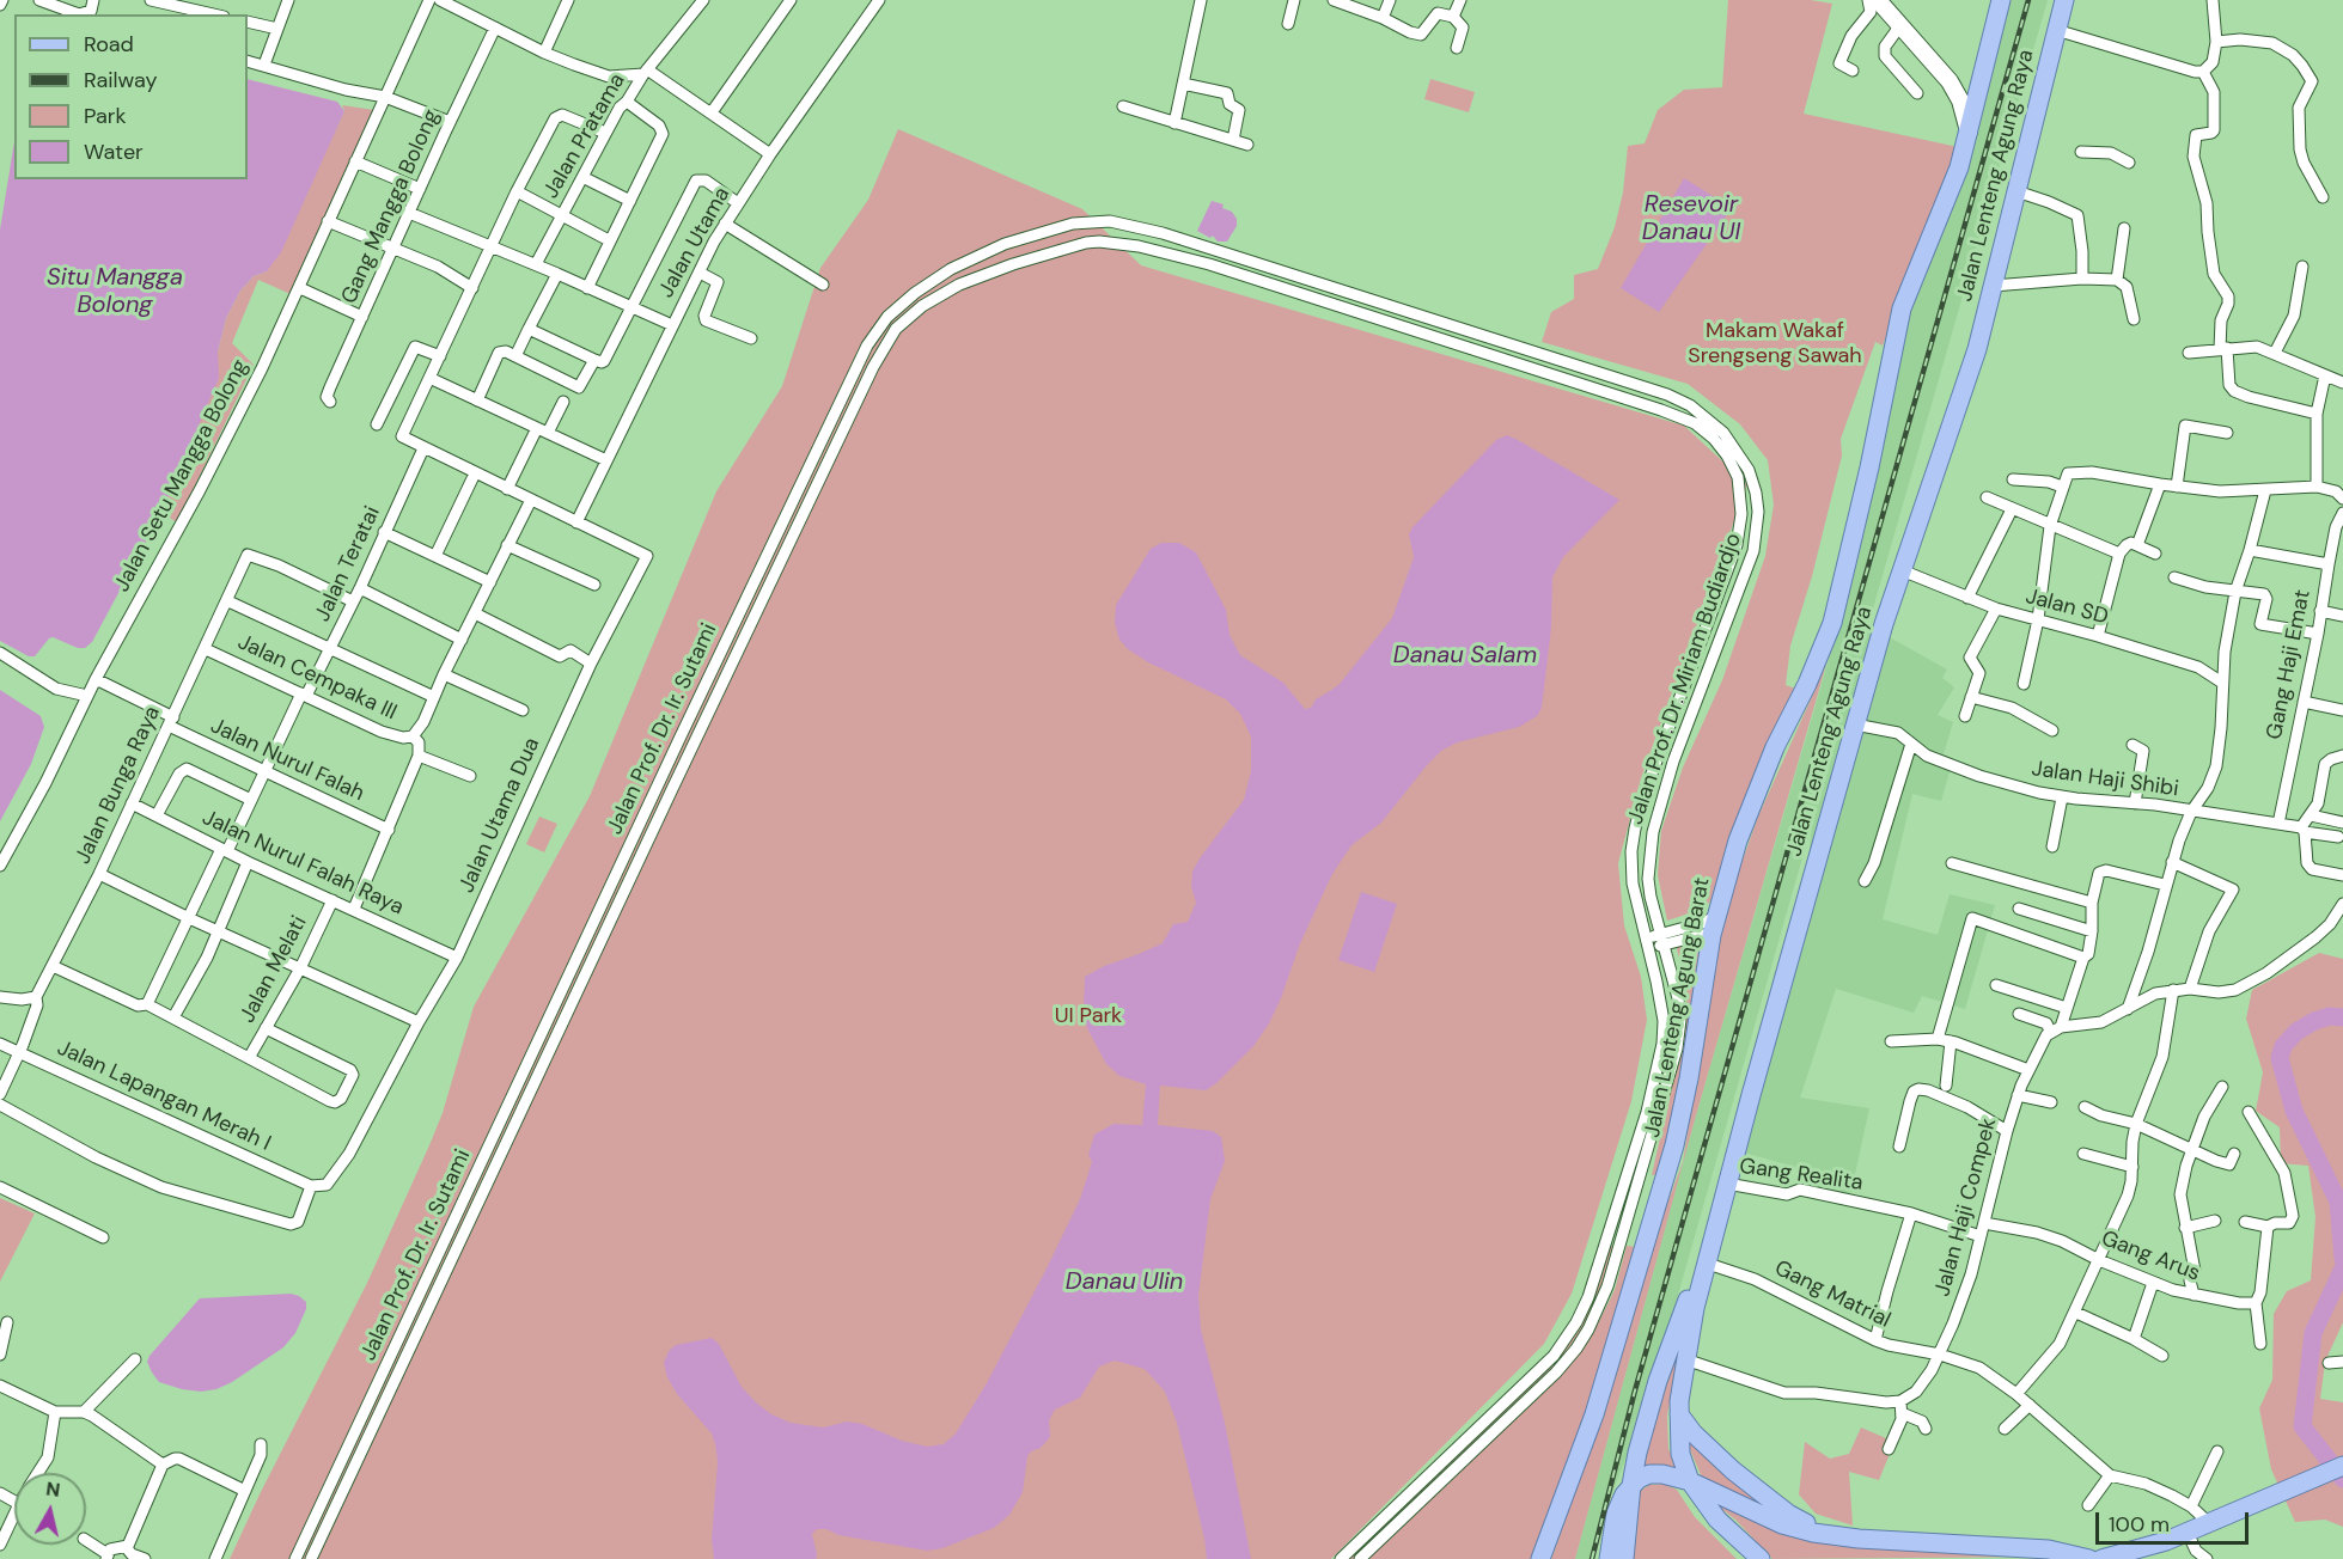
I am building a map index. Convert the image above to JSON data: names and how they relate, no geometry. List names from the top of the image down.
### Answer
{
  "streets": {
    "main road": ["Jalan Lenteng Agung Raya", "Jalan Lenteng Agung Barat"],
    "street": [
      "Jalan Pratama",
      "Gang Mangga Bolong",
      "Jalan Utama",
      "Jalan Setu Mangga Bolong",
      "Jalan Teratai",
      "Jalan SD",
      "Gang Haji Emat",
      "Jalan Cempaka III",
      "Jalan Prof. Dr. Miriam Budiardjo",
      "Jalan Prof. Dr. Ir. Sutami",
      "Jalan Nurul Falah",
      "Jalan Haji Shibi",
      "Jalan Bunga Raya",
      "Jalan Utama Dua",
      "Jalan Nurul Falah Raya",
      "Jalan Melati",
      "Jalan Lapangan Merah I",
      "Gang Realita",
      "Jalan Haji Compek",
      "Gang Arus",
      "Gang Matrial"
    ]
  },
  "crossings": [
    ["Jalan Lenteng Agung Raya", "Jalan SD"],
    ["Jalan Lenteng Agung Raya", "Jalan Haji Shibi"],
    ["Jalan Lenteng Agung Raya", "Jalan Lenteng Agung Barat"],
    ["Jalan Lenteng Agung Raya", "Gang Realita"],
    ["Jalan Lenteng Agung Raya", "Gang Matrial"],
    ["Jalan Utama", "Jalan Utama Dua"],
    ["Jalan Setu Mangga Bolong", "Jalan Nurul Falah"],
    ["Jalan Teratai", "Jalan Cempaka III"],
    ["Jalan Teratai", "Jalan Nurul Falah"],
    ["Jalan Teratai", "Jalan Bunga Raya"],
    ["Jalan SD", "Jalan Haji Shibi"],
    ["Gang Haji Emat", "Jalan Haji Shibi"],
    ["Jalan Cempaka III", "Jalan Bunga Raya"],
    ["Jalan Prof. Dr. Miriam Budiardjo", "Jalan Prof. Dr. Ir. Sutami"],
    ["Jalan Nurul Falah", "Jalan Bunga Raya"],
    ["Jalan Bunga Raya", "Jalan Nurul Falah Raya"],
    ["Jalan Bunga Raya", "Jalan Lapangan Merah I"],
    ["Jalan Utama Dua", "Jalan Nurul Falah Raya"],
    ["Jalan Utama Dua", "Jalan Lapangan Merah I"],
    ["Jalan Nurul Falah Raya", "Jalan Melati"],
    ["Gang Realita", "Jalan Haji Compek"],
    ["Jalan Haji Compek", "Gang Arus"],
    ["Jalan Haji Compek", "Gang Matrial"]
  ],
  "water": [
    "Resevoir Danau UI",
    "Situ Mangga Bolong",
    "Danau Salam",
    "Danau Ulin"
  ],
  "parks": ["Makam Wakaf Srengseng Sawah", "UI Park"],
  "legend": [
    "Road",
    "Railway",
    "Park",
    "Water"
  ],
  "scale_bar": "100 m",
  "north": "top"
}
